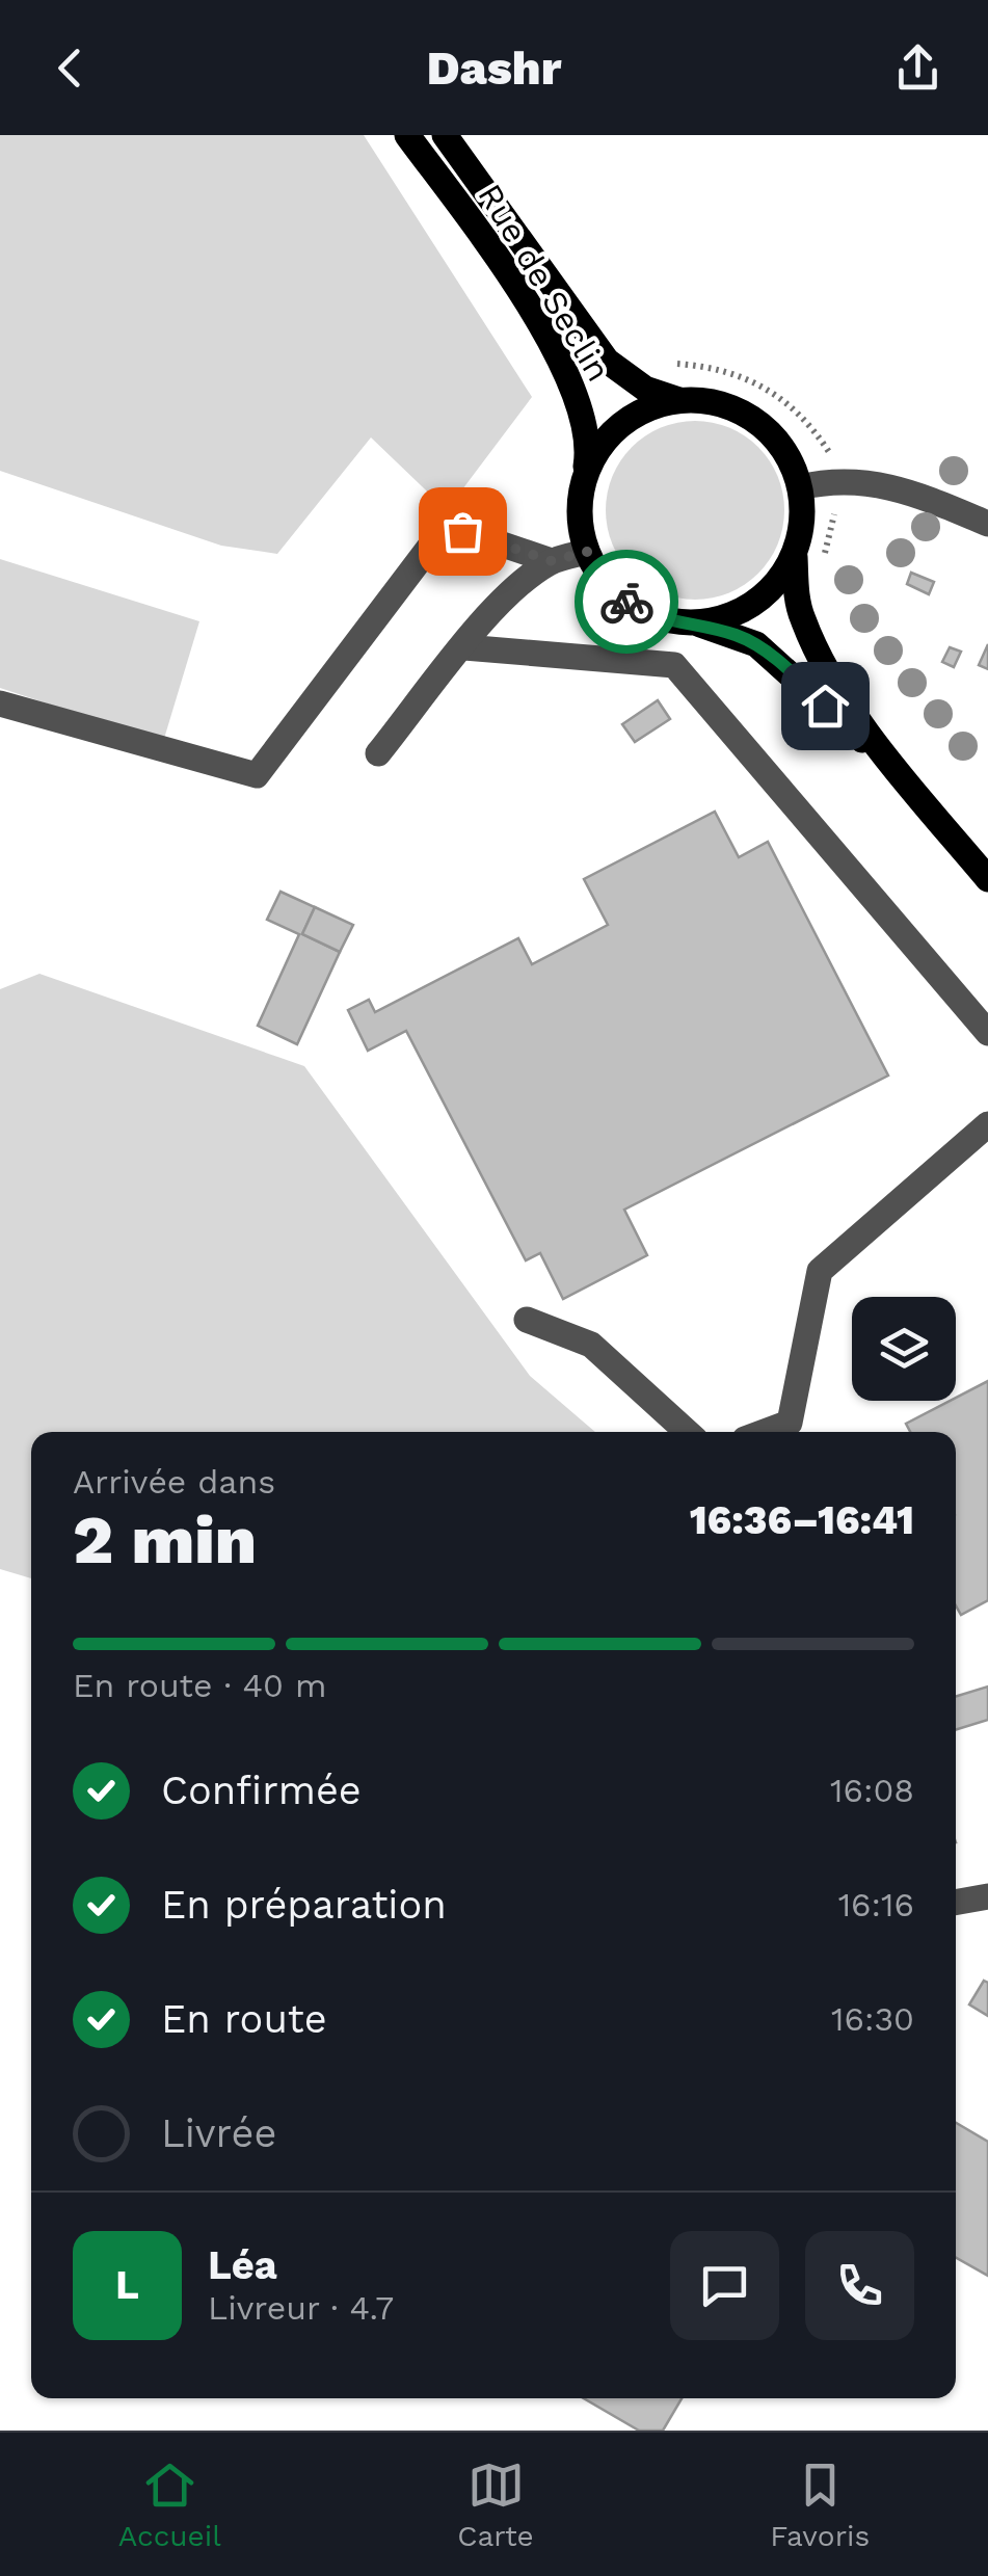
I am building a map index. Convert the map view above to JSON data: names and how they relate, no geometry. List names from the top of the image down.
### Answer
{
  "streets": {
    "main road": ["Rue de Seclin"]
  },
  "page": {
    "header": "Dashr",
    "heading": ["2 min", "Arrivée dans", "16:36–16:41"],
    "panel": ["Léa", "Livreur · 4.7"],
    "bar": "En route · 40 m",
    "list": [
      ["Confirmée", "16:08"],
      ["En préparation", "16:16"],
      ["En route", "16:30"],
      "Livrée"
    ],
    "round": "L",
    "tabs": ["Accueil", "Carte", "Favoris"]
  }
}
